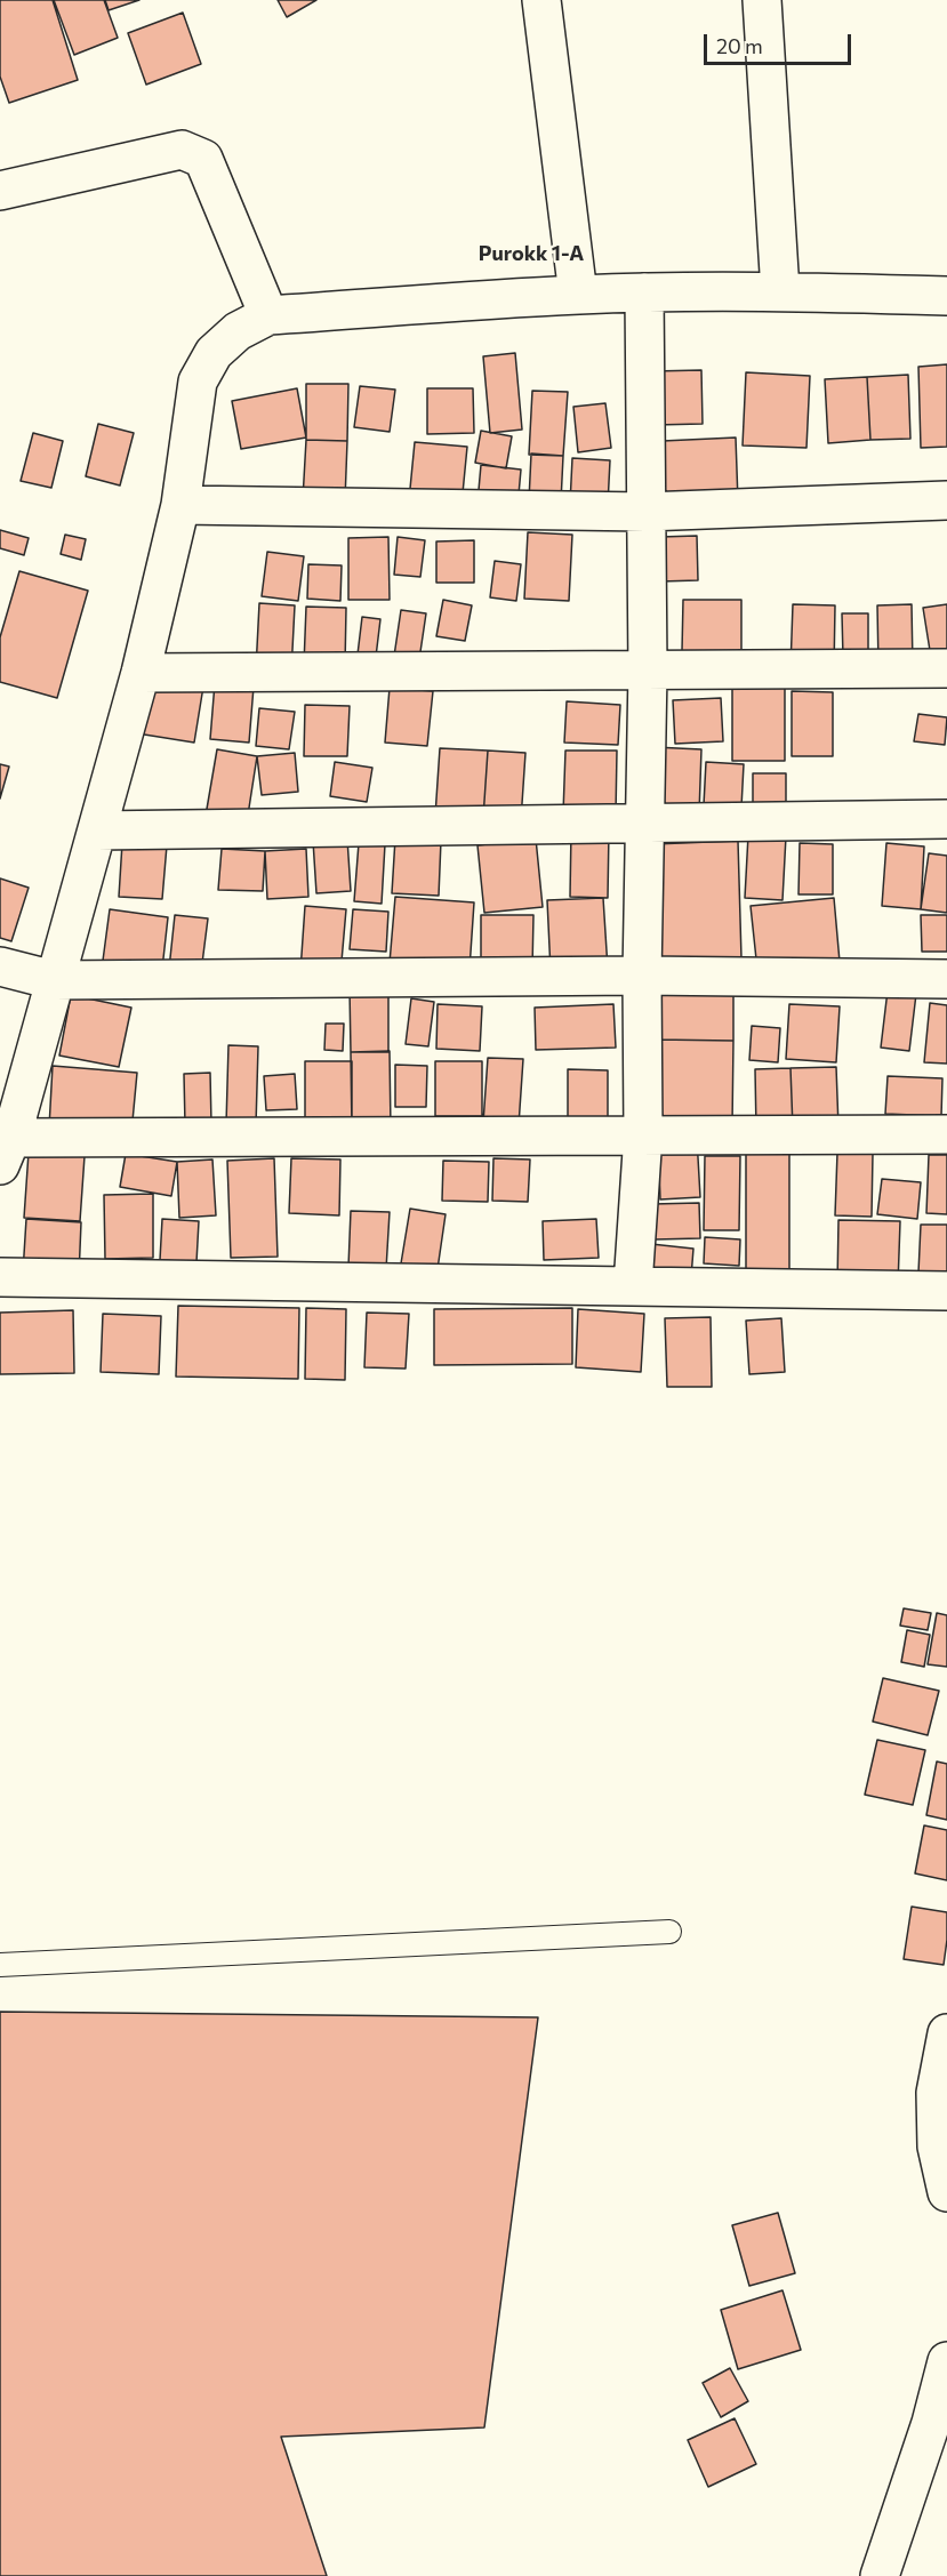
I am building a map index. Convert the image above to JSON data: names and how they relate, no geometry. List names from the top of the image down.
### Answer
{
  "districts": ["Purokk 1-A"],
  "scale_bar": "20 m"
}
